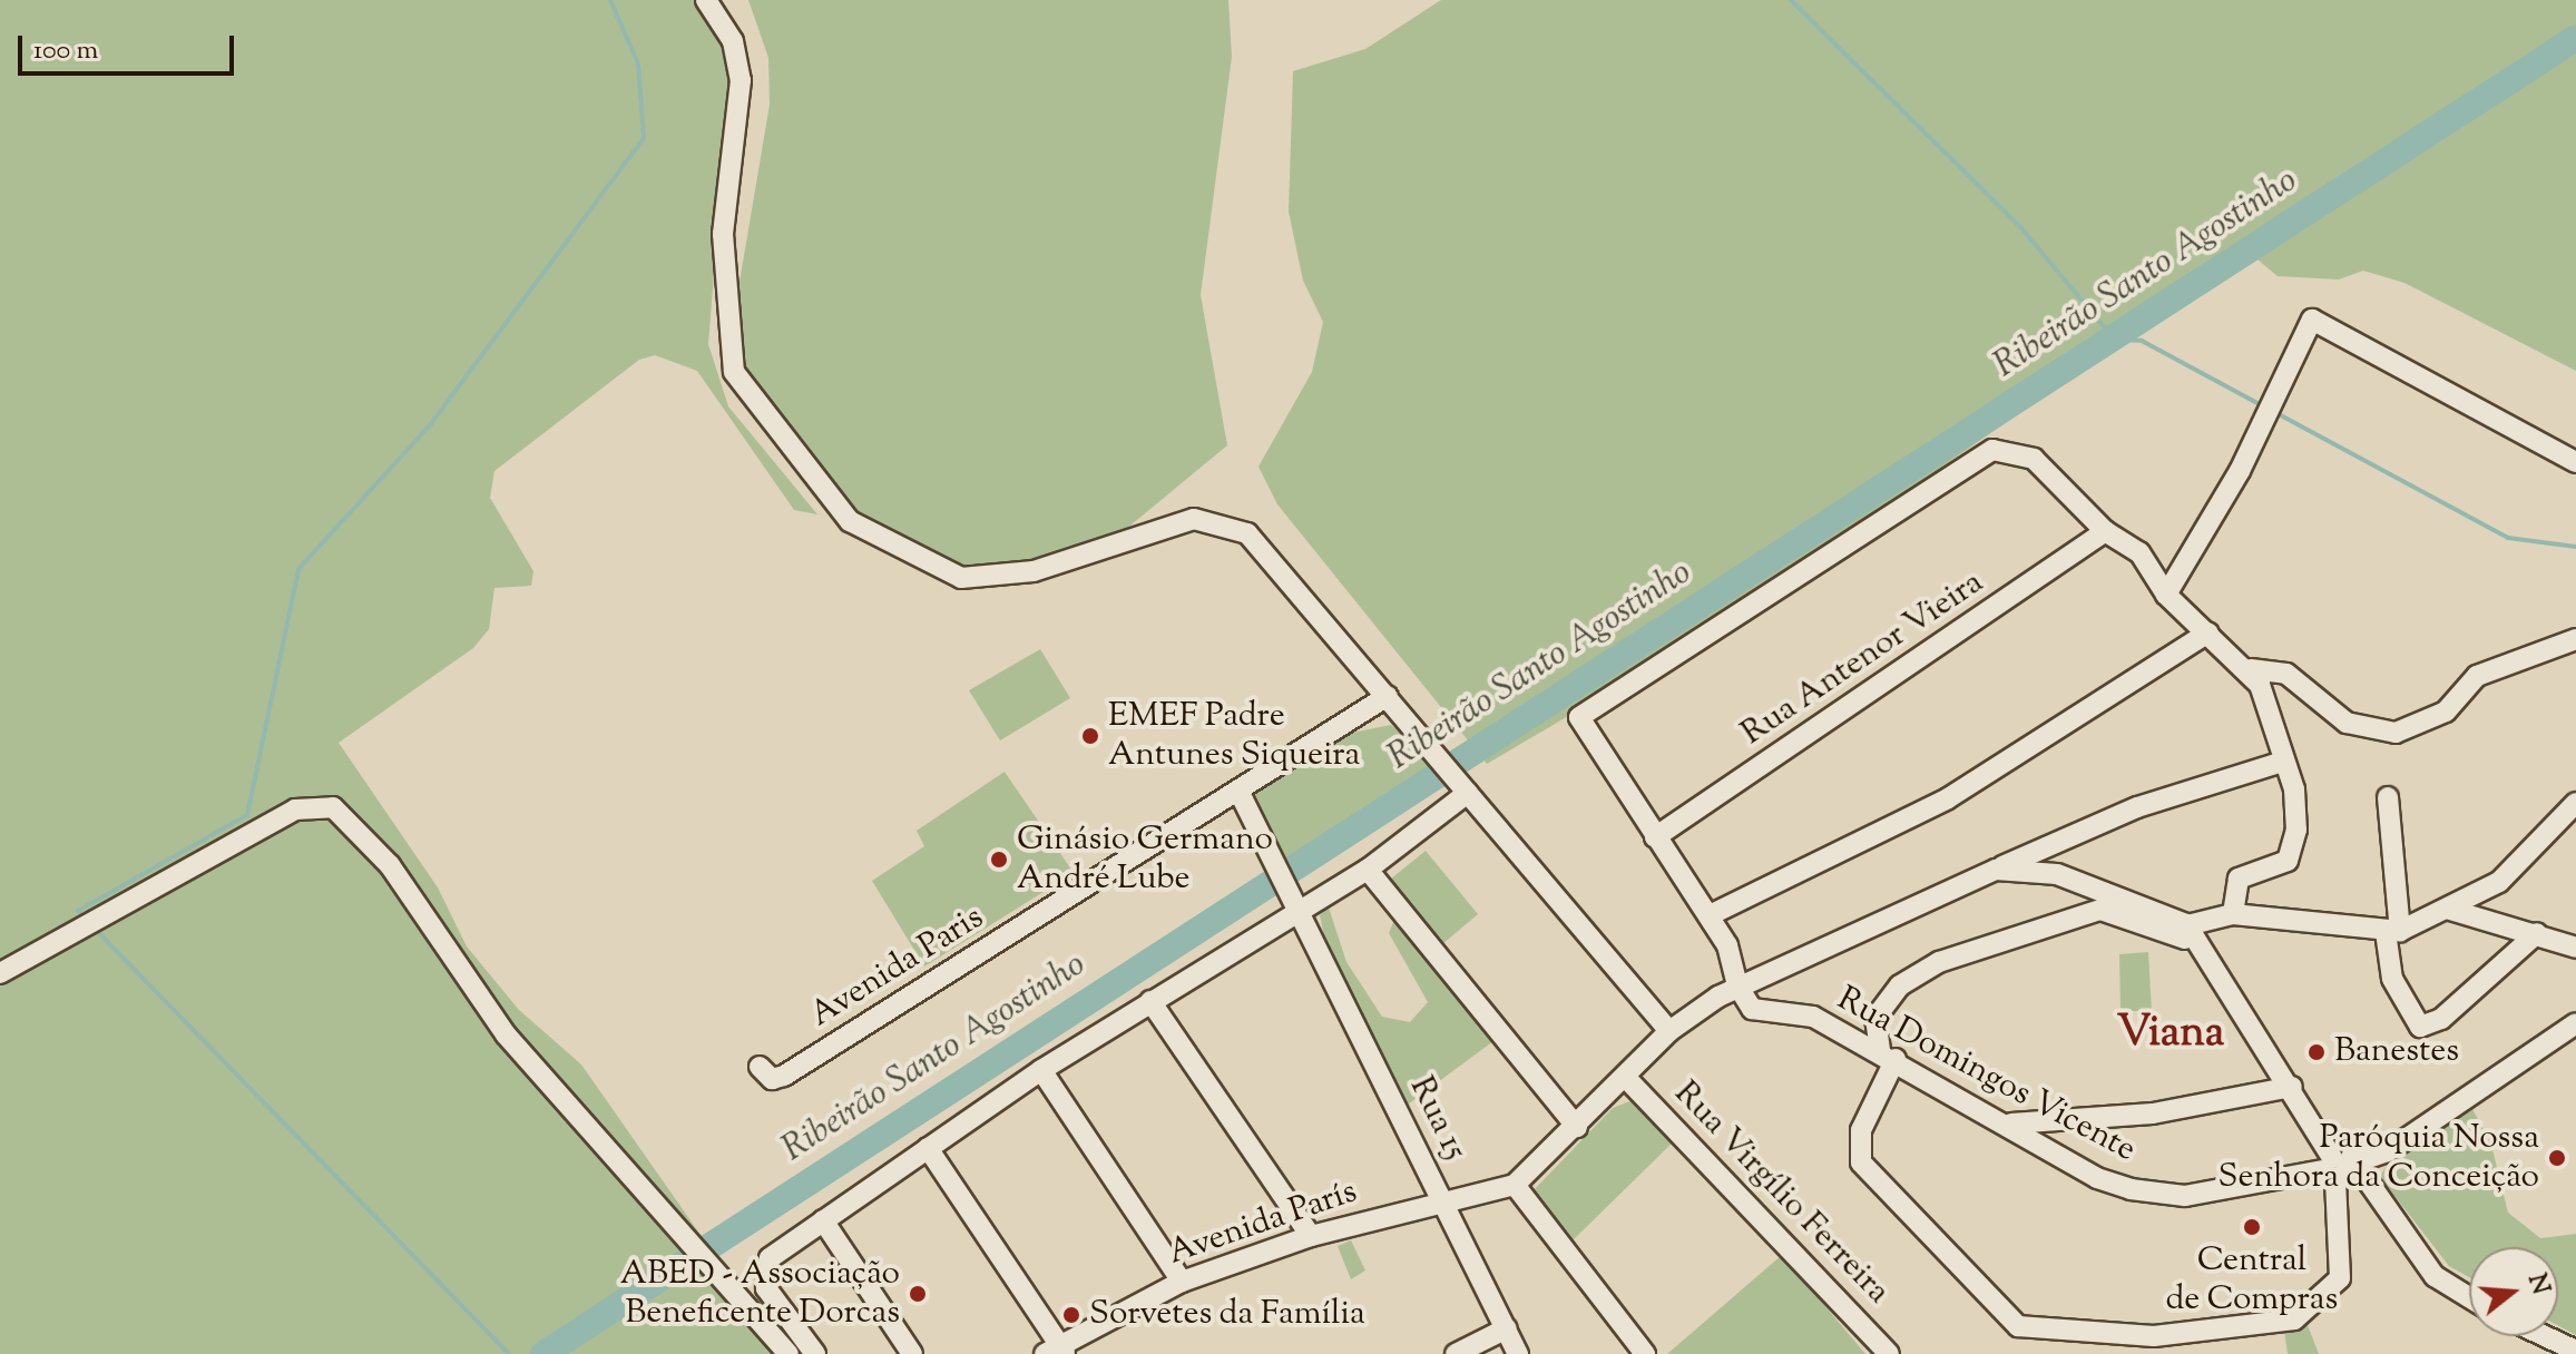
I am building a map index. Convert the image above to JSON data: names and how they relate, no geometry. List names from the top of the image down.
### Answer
{
  "streets": {
    "street": [
      "Rua Antenor Vieira",
      "Avenida Paris",
      "Rua Domingos Vicente",
      "Rua 15",
      "Rua Virgílio Ferreira",
      "Avenida París"
    ]
  },
  "crossings": [
    ["Avenida Paris", "Rua 15"],
    ["Rua 15", "Avenida París"]
  ],
  "districts": ["Viana"],
  "water": ["Ribeirão Santo Agostinho"],
  "places": [
    "EMEF Padre Antunes Siqueira",
    "Ginásio Germano André Lube",
    "Banestes",
    "Paróquia Nossa Senhora da Conceição",
    "Central de Compras",
    "ABED - Associação Beneficente Dorcas",
    "Sorvetes da Família"
  ],
  "scale_bar": "100 m",
  "north": "right"
}
